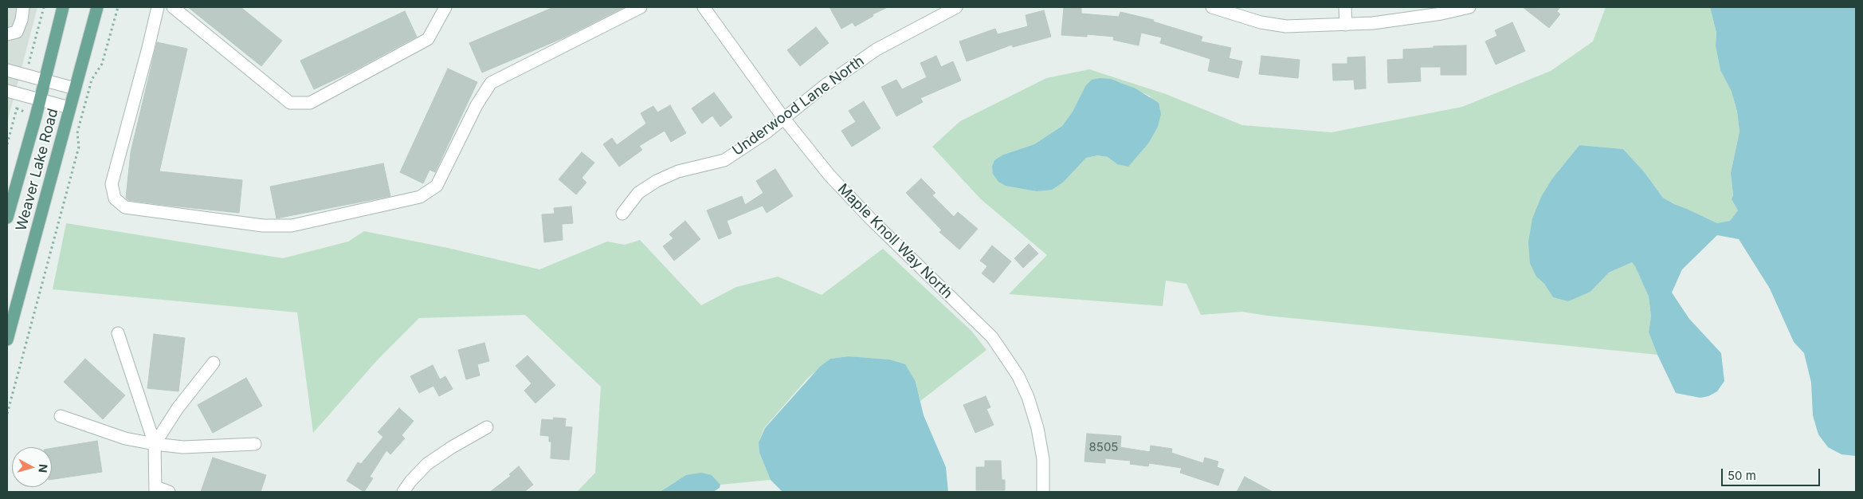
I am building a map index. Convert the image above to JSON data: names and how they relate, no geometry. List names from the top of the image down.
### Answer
{
  "streets": {
    "main road": ["Weaver Lake Road"],
    "street": ["Underwood Lane North", "Maple Knoll Way North"]
  },
  "crossings": [
    ["Underwood Lane North", "Maple Knoll Way North"]
  ],
  "house_numbers": ["8505"],
  "scale_bar": "50 m",
  "north": "right"
}
